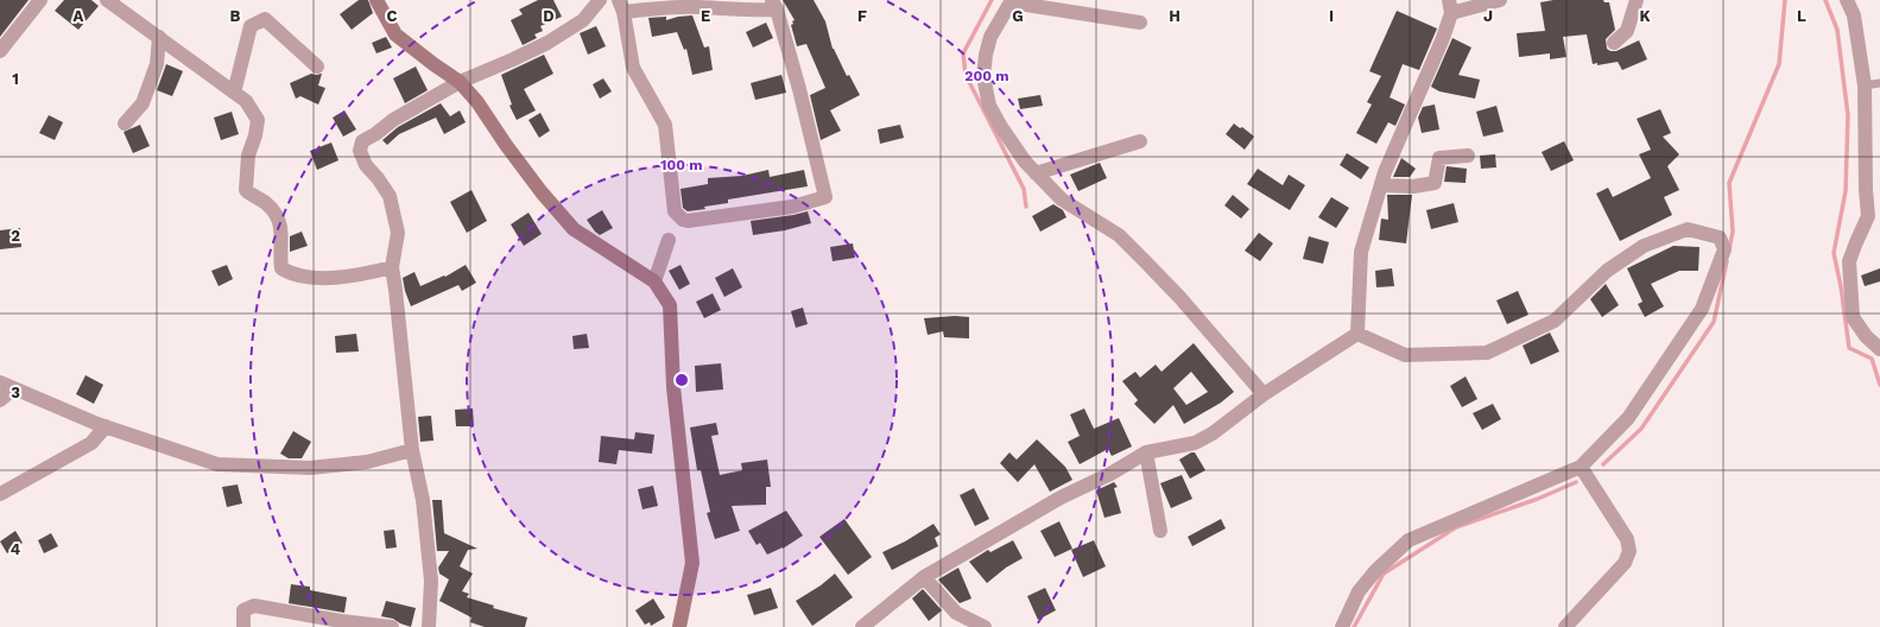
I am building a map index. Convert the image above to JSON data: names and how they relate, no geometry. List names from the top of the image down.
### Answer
{
  "grid": {
    "columns": [
      "A",
      "B",
      "C",
      "D",
      "E",
      "F",
      "G",
      "H",
      "I",
      "J",
      "K",
      "L"
    ],
    "rows": [
      "1",
      "2",
      "3",
      "4"
    ]
  },
  "rings": ["200 m", "100 m"]
}
